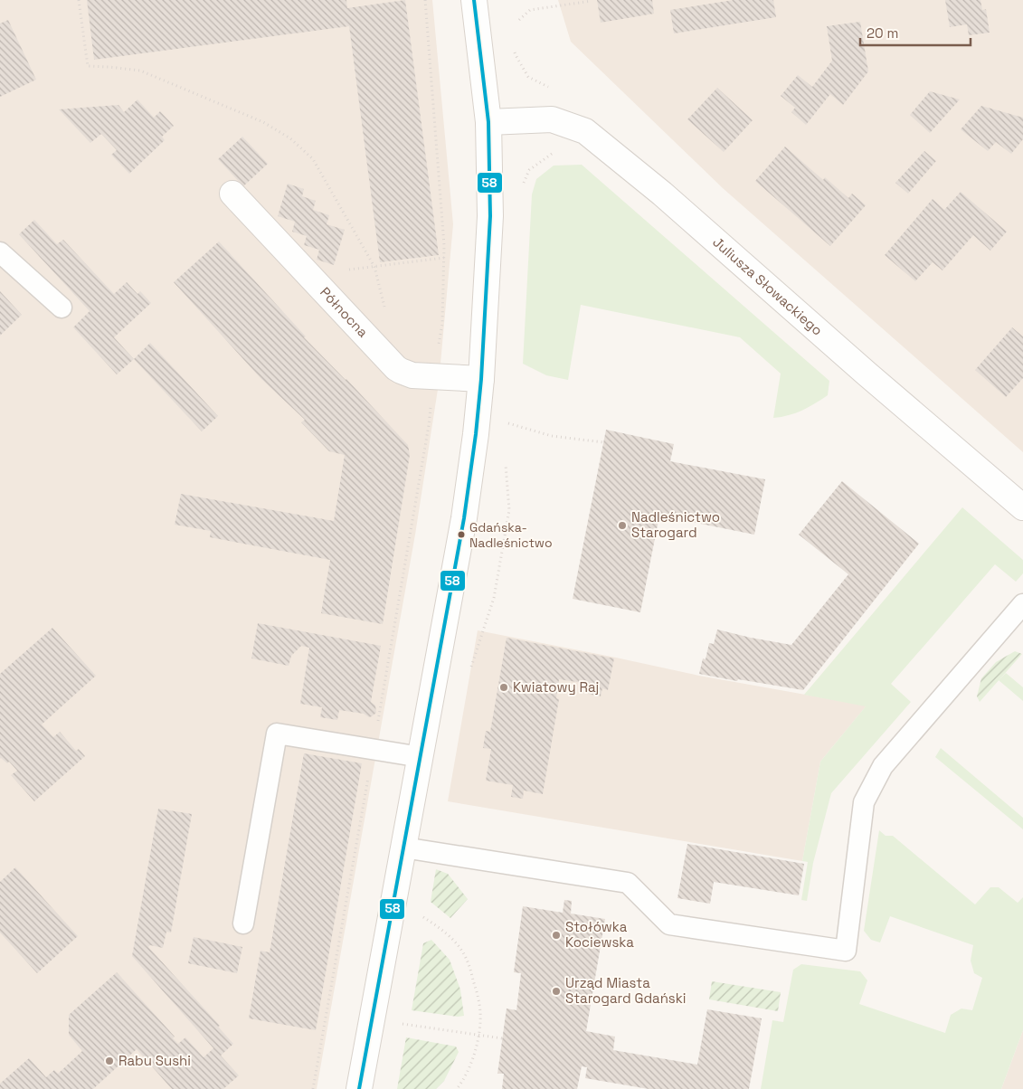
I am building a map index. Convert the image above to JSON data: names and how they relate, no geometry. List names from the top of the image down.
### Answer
{
  "streets": {
    "main road": ["Juliusza Słowackiego", "Północna"]
  },
  "places": [
    "Nadleśnictwo Starogard",
    "Gdańska- Nadleśnictwo",
    "Kwiatowy Raj",
    "Stołówka Kociewska",
    "Urząd Miasta Starogard Gdański",
    "Rabu Sushi"
  ],
  "lines": ["transit line 58"],
  "scale_bar": "20 m"
}
